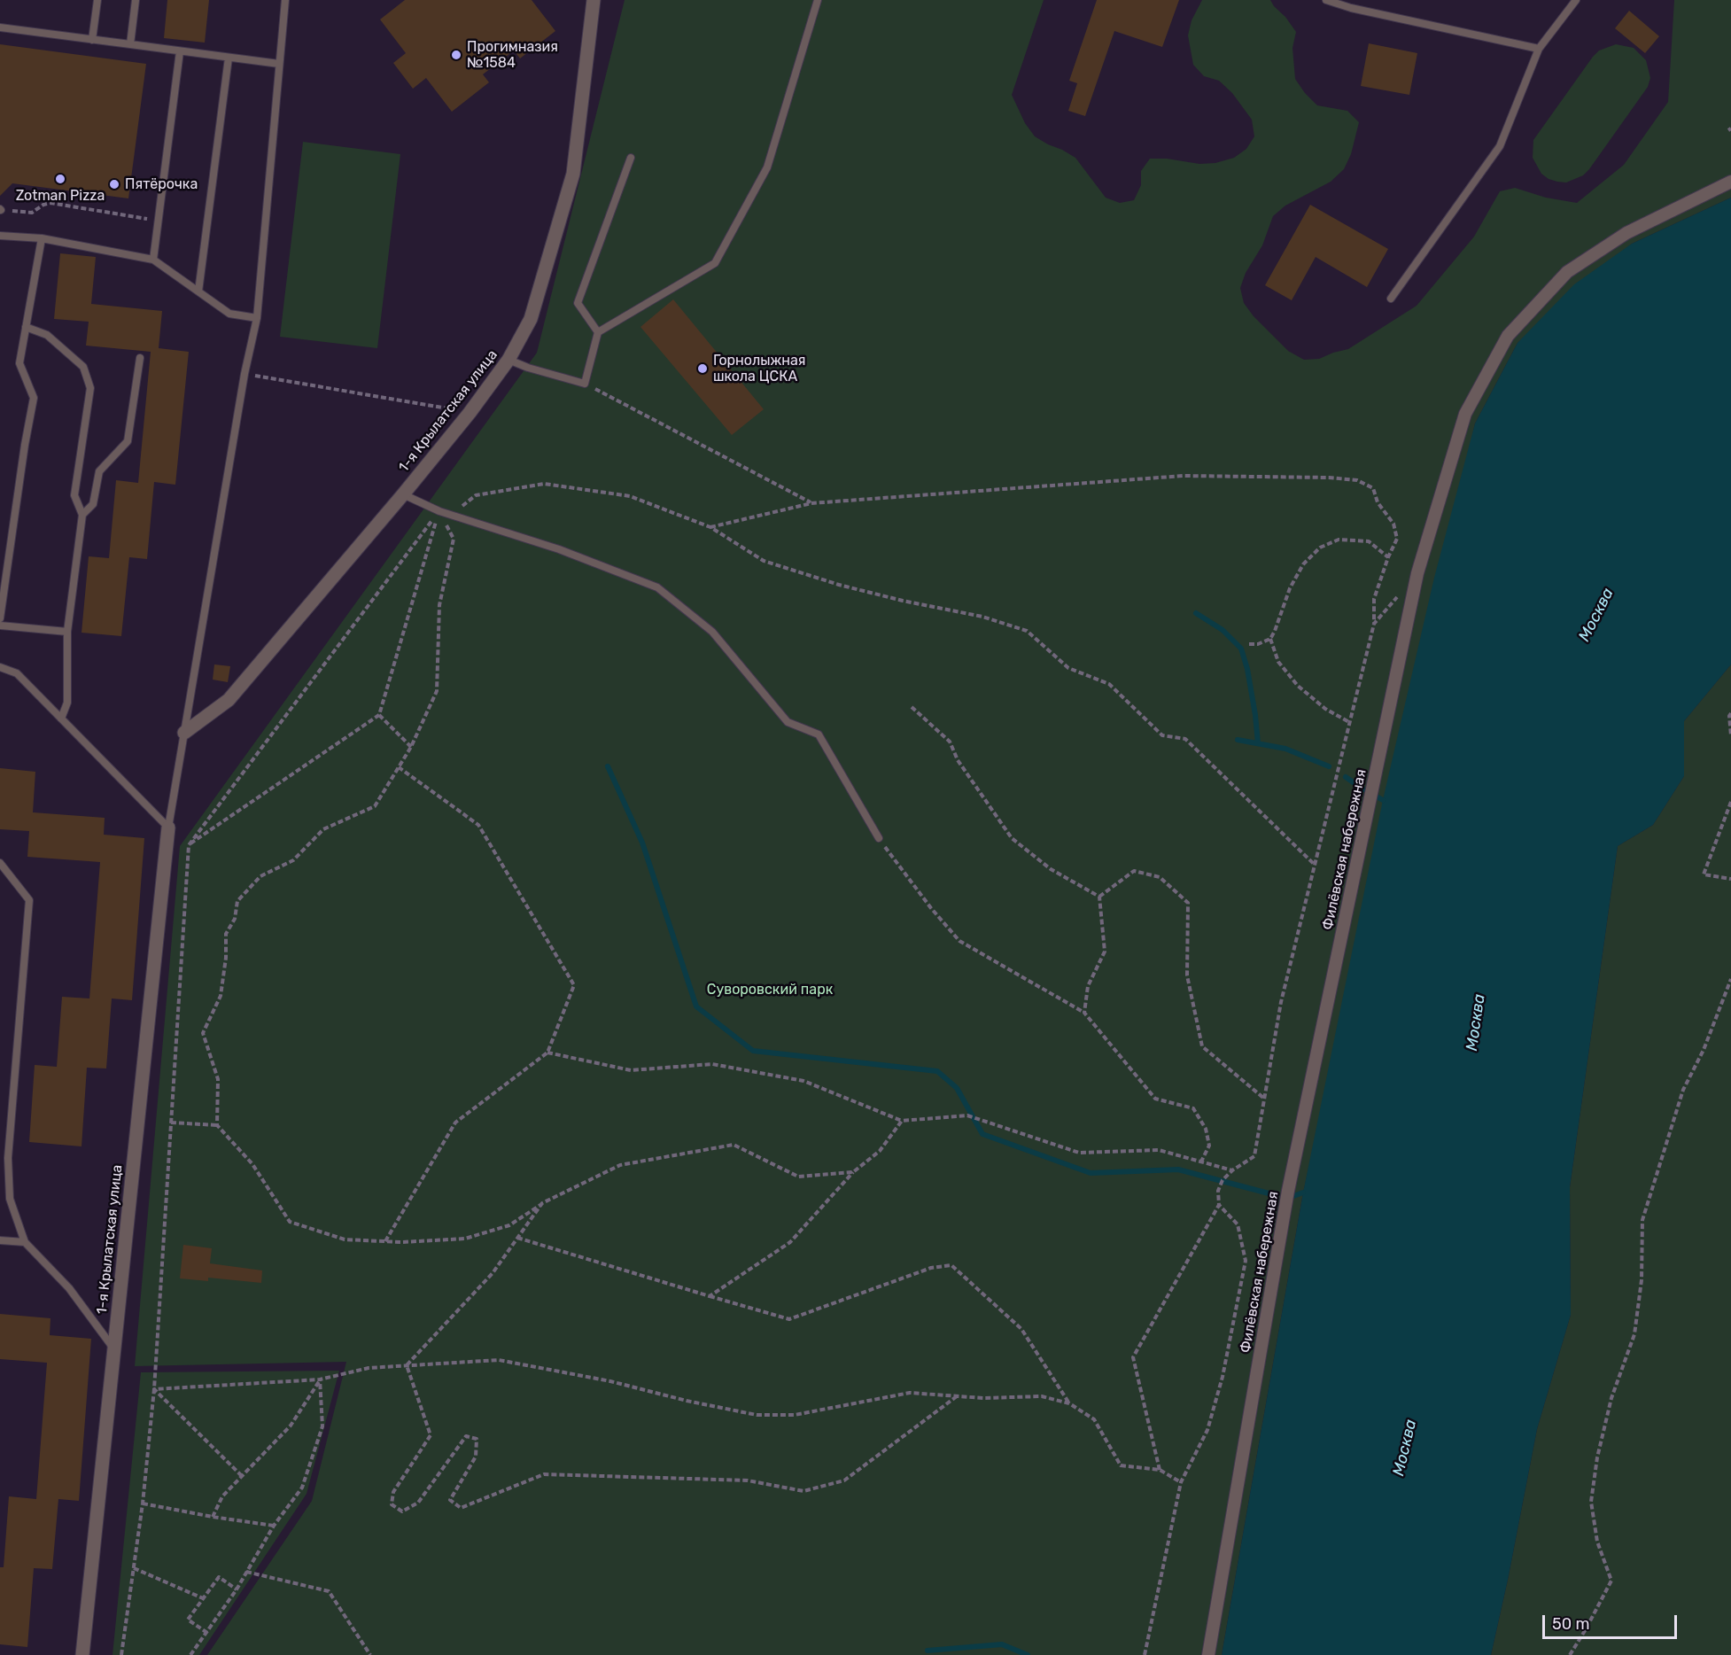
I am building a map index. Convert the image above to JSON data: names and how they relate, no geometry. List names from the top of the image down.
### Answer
{
  "streets": {
    "street": ["1-я Крылатская улица", "Филёвская набережная"]
  },
  "water": ["Москва"],
  "parks": ["Суворовский парк"],
  "places": [
    "Прогимназия №1584",
    "Zotman Pizza",
    "Пятёрочка",
    "Горнолыжная школа ЦСКА"
  ],
  "scale_bar": "50 m"
}
